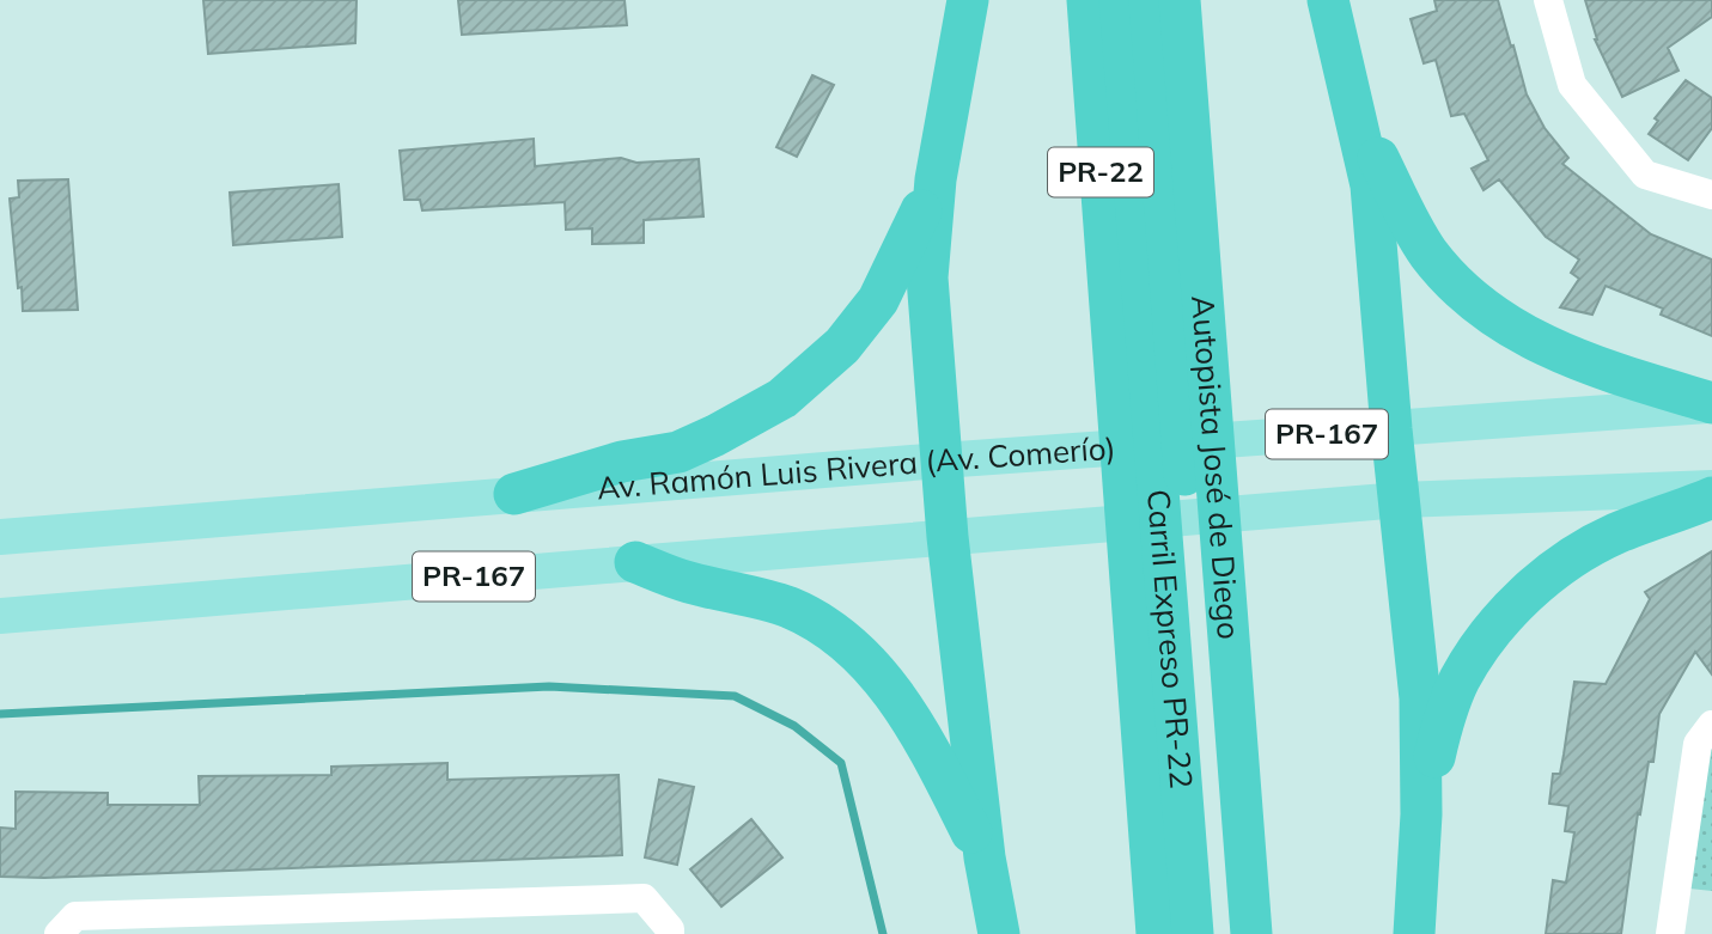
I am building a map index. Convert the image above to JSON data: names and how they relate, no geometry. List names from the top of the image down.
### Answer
{
  "streets": {
    "highway": ["PR-22", "Autopista José de Diego", "Carril Expreso PR-22"],
    "main road": ["PR-167", "Av. Ramón Luis Rivera (Av. Comerío)"]
  },
  "crossings": [
    ["Autopista José de Diego", "Carril Expreso PR-22"]
  ]
}
